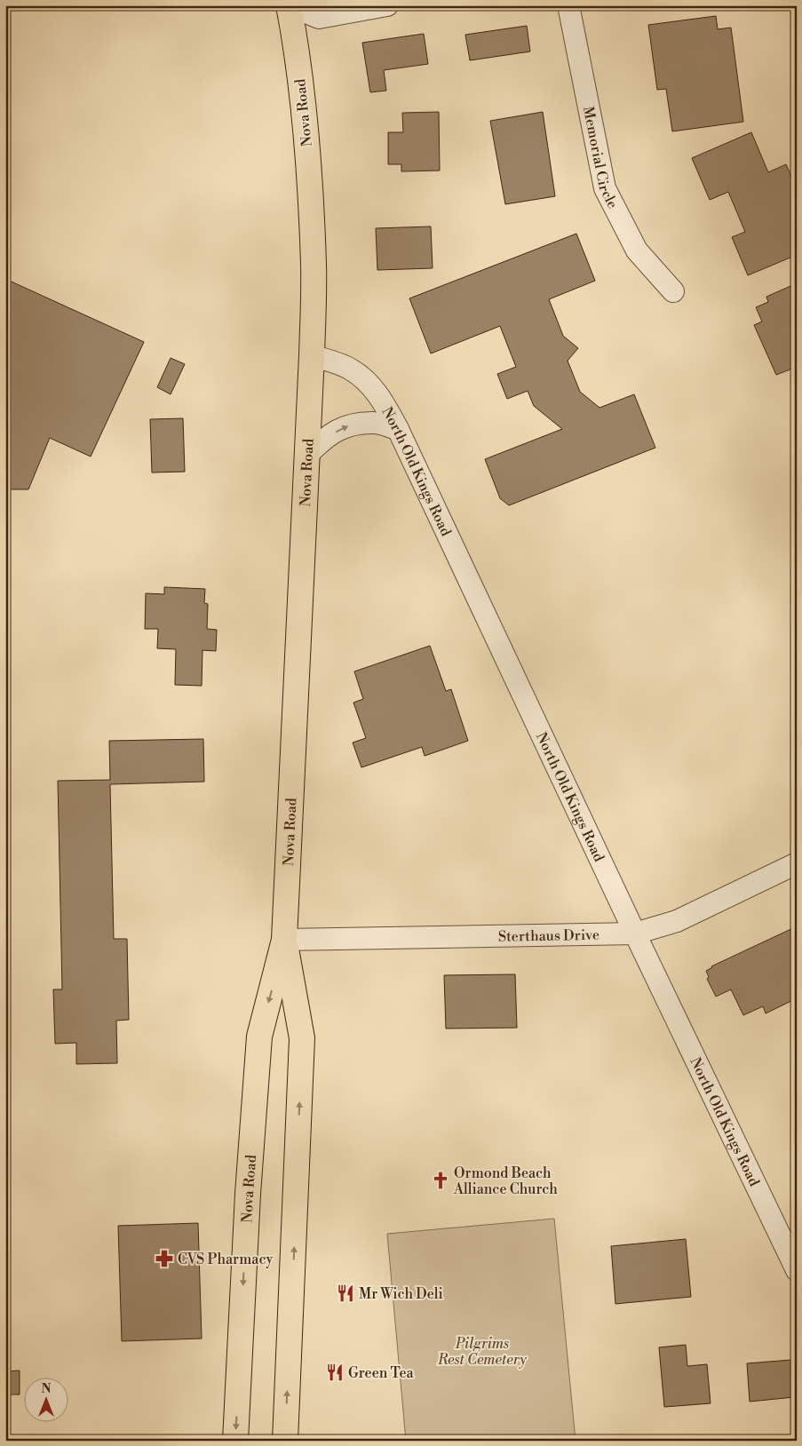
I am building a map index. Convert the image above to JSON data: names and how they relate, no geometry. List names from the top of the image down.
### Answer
{
  "streets": {
    "main road": ["Nova Road"],
    "street": ["Memorial Circle", "North Old Kings Road", "Sterthaus Drive"]
  },
  "crossings": [
    ["Nova Road", "North Old Kings Road"],
    ["Nova Road", "Sterthaus Drive"],
    ["North Old Kings Road", "Sterthaus Drive"]
  ],
  "parks": ["Pilgrims Rest Cemetery"],
  "places": {
    "church": ["Ormond Beach Alliance Church"],
    "pharmacy": ["CVS Pharmacy"],
    "restaurant": ["Mr Wich Deli", "Green Tea"]
  },
  "north": "top"
}
